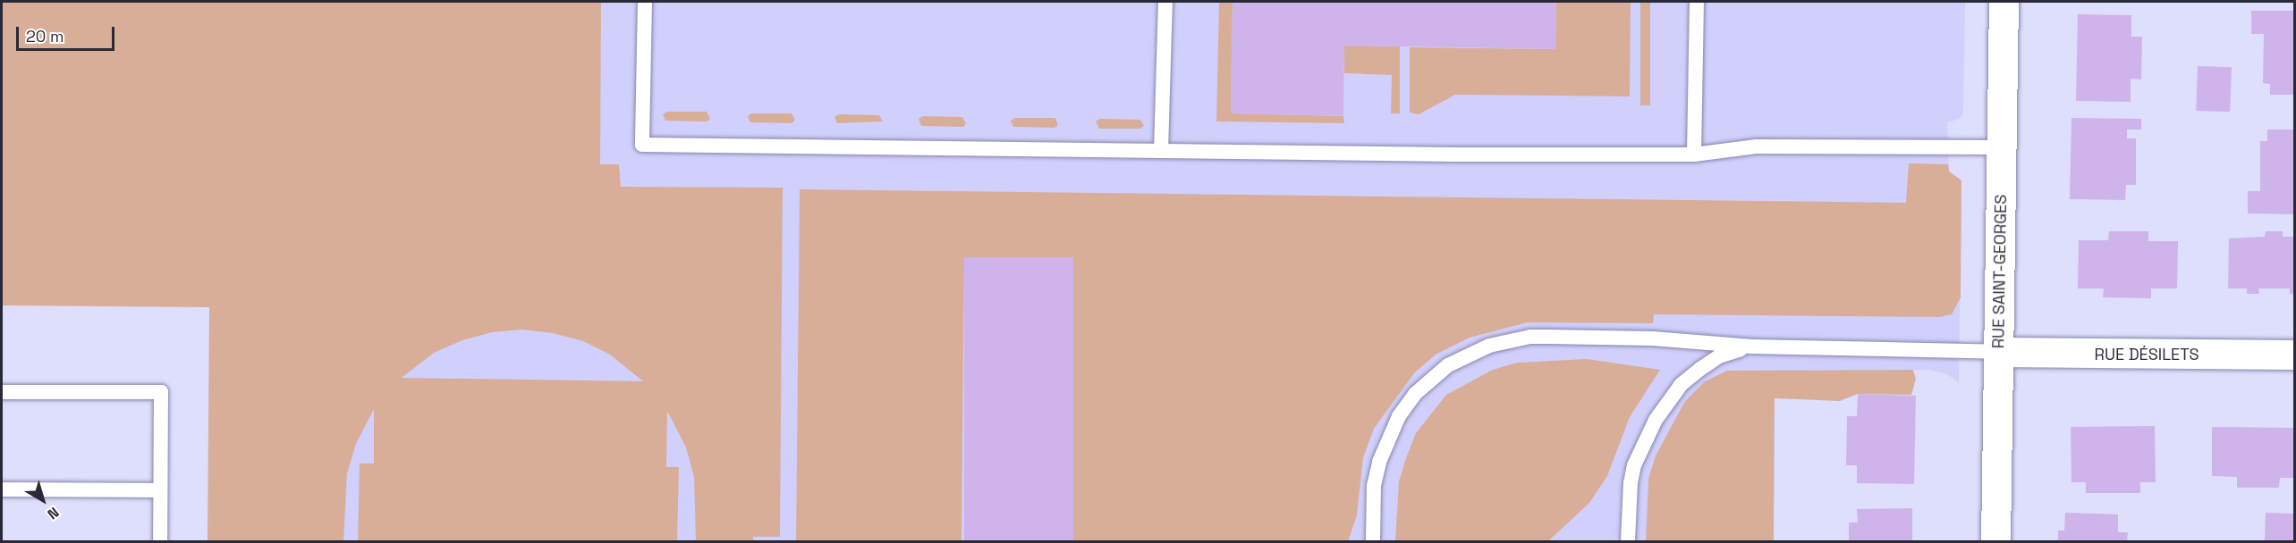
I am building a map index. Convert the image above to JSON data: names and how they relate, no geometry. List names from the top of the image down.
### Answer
{
  "streets": {
    "street": ["RUE SAINT-GEORGES", "RUE DÉSILETS"]
  },
  "crossings": [
    ["RUE SAINT-GEORGES", "RUE DÉSILETS"]
  ],
  "scale_bar": "20 m",
  "north": "bottom right"
}
